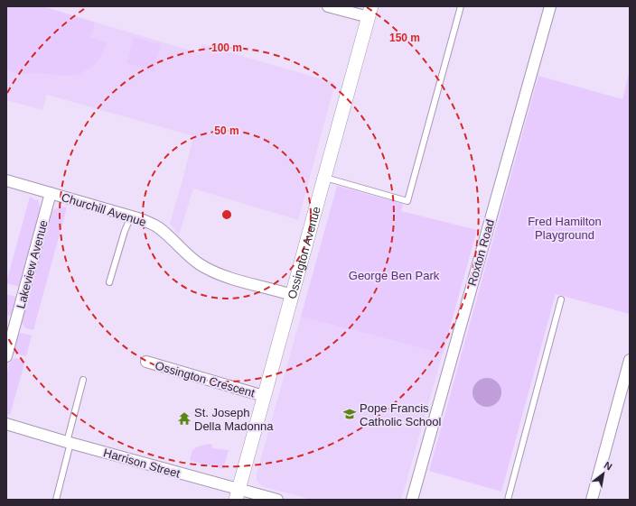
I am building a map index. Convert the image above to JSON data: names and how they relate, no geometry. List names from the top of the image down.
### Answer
{
  "streets": {
    "street": [
      "Churchill Avenue",
      "Ossington Avenue",
      "Roxton Road",
      "Lakeview Avenue",
      "Ossington Crescent",
      "Harrison Street"
    ]
  },
  "crossings": [
    ["Churchill Avenue", "Ossington Avenue"],
    ["Churchill Avenue", "Lakeview Avenue"],
    ["Ossington Avenue", "Ossington Crescent"],
    ["Ossington Avenue", "Harrison Street"]
  ],
  "parks": ["Fred Hamilton Playground", "George Ben Park"],
  "places": {
    "school or university": ["Pope Francis Catholic School"],
    "temple": ["St. Joseph Della Madonna"]
  },
  "north": "top right",
  "rings": ["150 m", "100 m", "50 m"]
}
